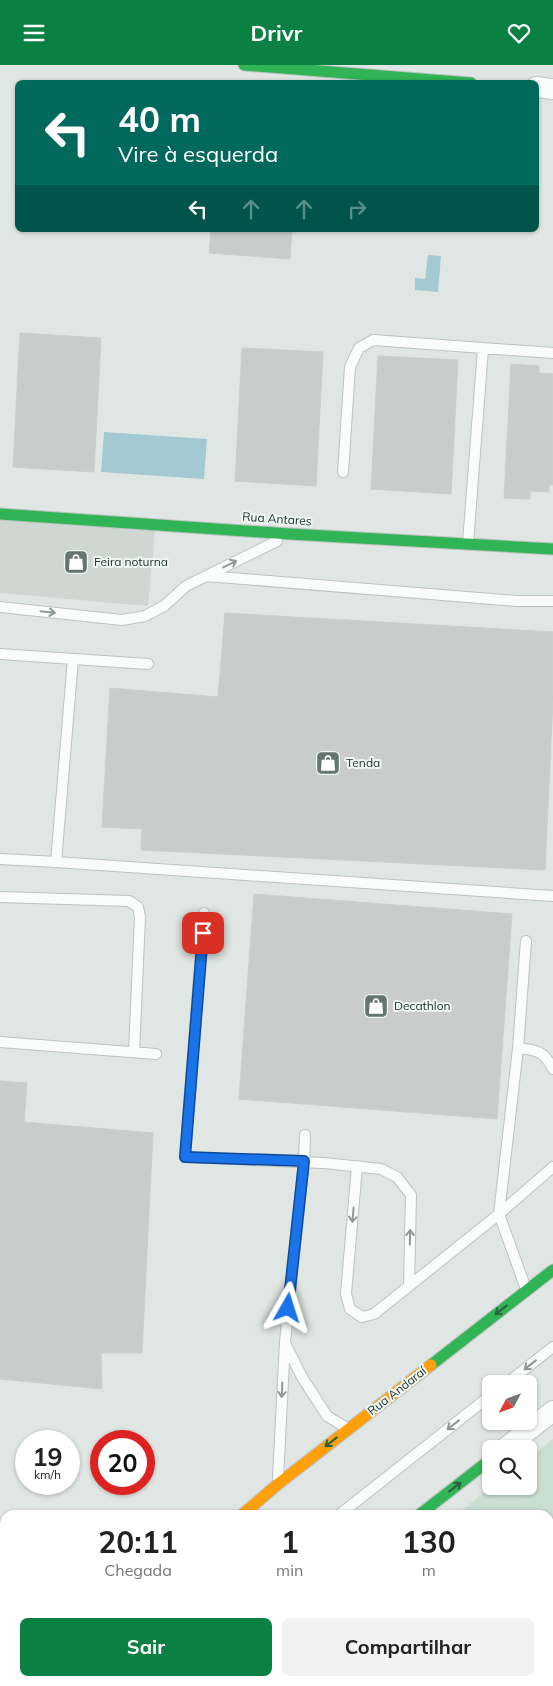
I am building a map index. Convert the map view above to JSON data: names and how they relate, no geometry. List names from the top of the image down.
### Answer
{
  "streets": {
    "street": ["Rua Antares", "Rua Andaraí"]
  },
  "one_way": ["Rua Andaraí"],
  "places": {
    "shop": ["Feira noturna", "Tenda", "Decathlon"]
  },
  "north": "bottom left",
  "page": {
    "header": "Drivr",
    "turn": ["40 m", "Vire à esquerda"],
    "speed": "19 km/h",
    "limit": "20",
    "eta": [
      "20:11",
      "Chegada",
      "1",
      "min",
      "130",
      "m"
    ],
    "buttons": ["Sair", "Compartilhar"]
  }
}
